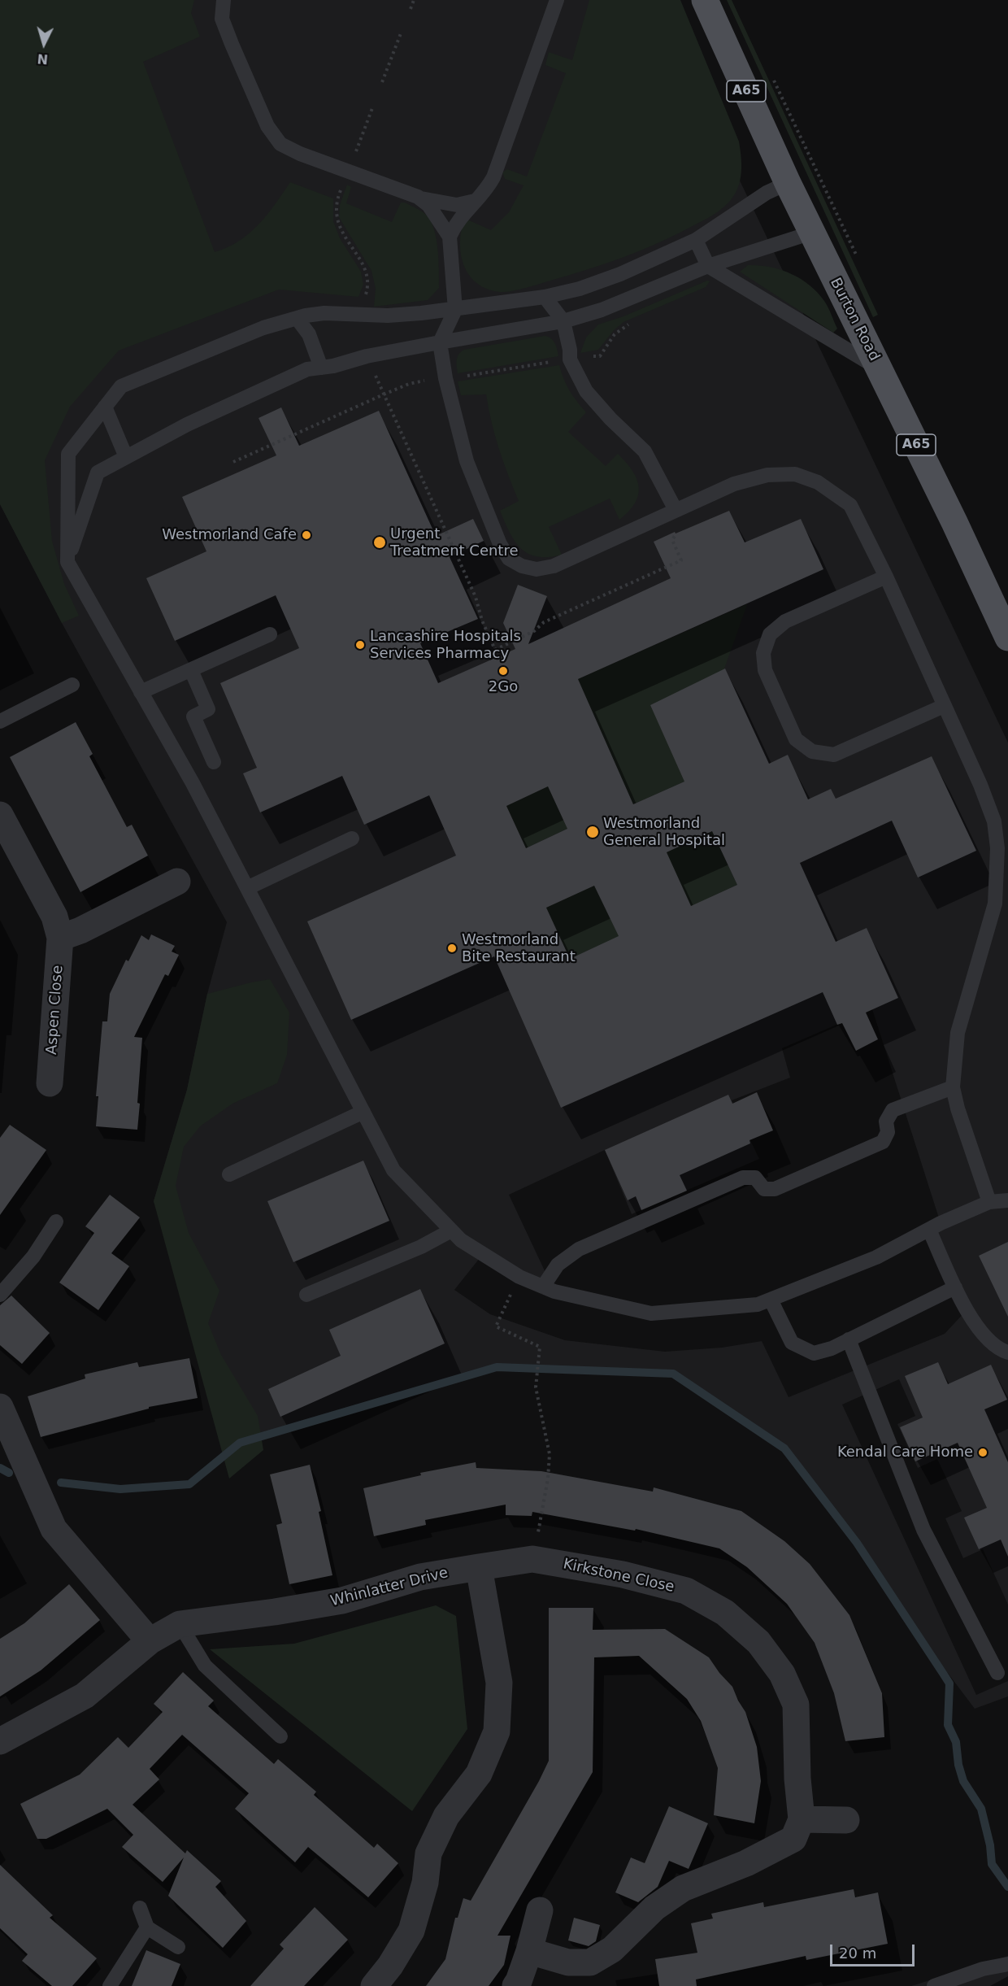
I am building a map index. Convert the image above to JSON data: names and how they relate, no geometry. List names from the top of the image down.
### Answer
{
  "streets": {
    "main road": ["A65", "Burton Road"],
    "street": ["Aspen Close", "Kirkstone Close", "Whinlatter Drive"]
  },
  "crossings": [
    ["Kirkstone Close", "Whinlatter Drive"]
  ],
  "places": [
    "Westmorland Cafe",
    "Urgent Treatment Centre",
    "Lancashire Hospitals Services Pharmacy",
    "2Go",
    "Westmorland General Hospital",
    "Westmorland Bite Restaurant",
    "Kendal Care Home"
  ],
  "scale_bar": "20 m",
  "north": "bottom"
}
